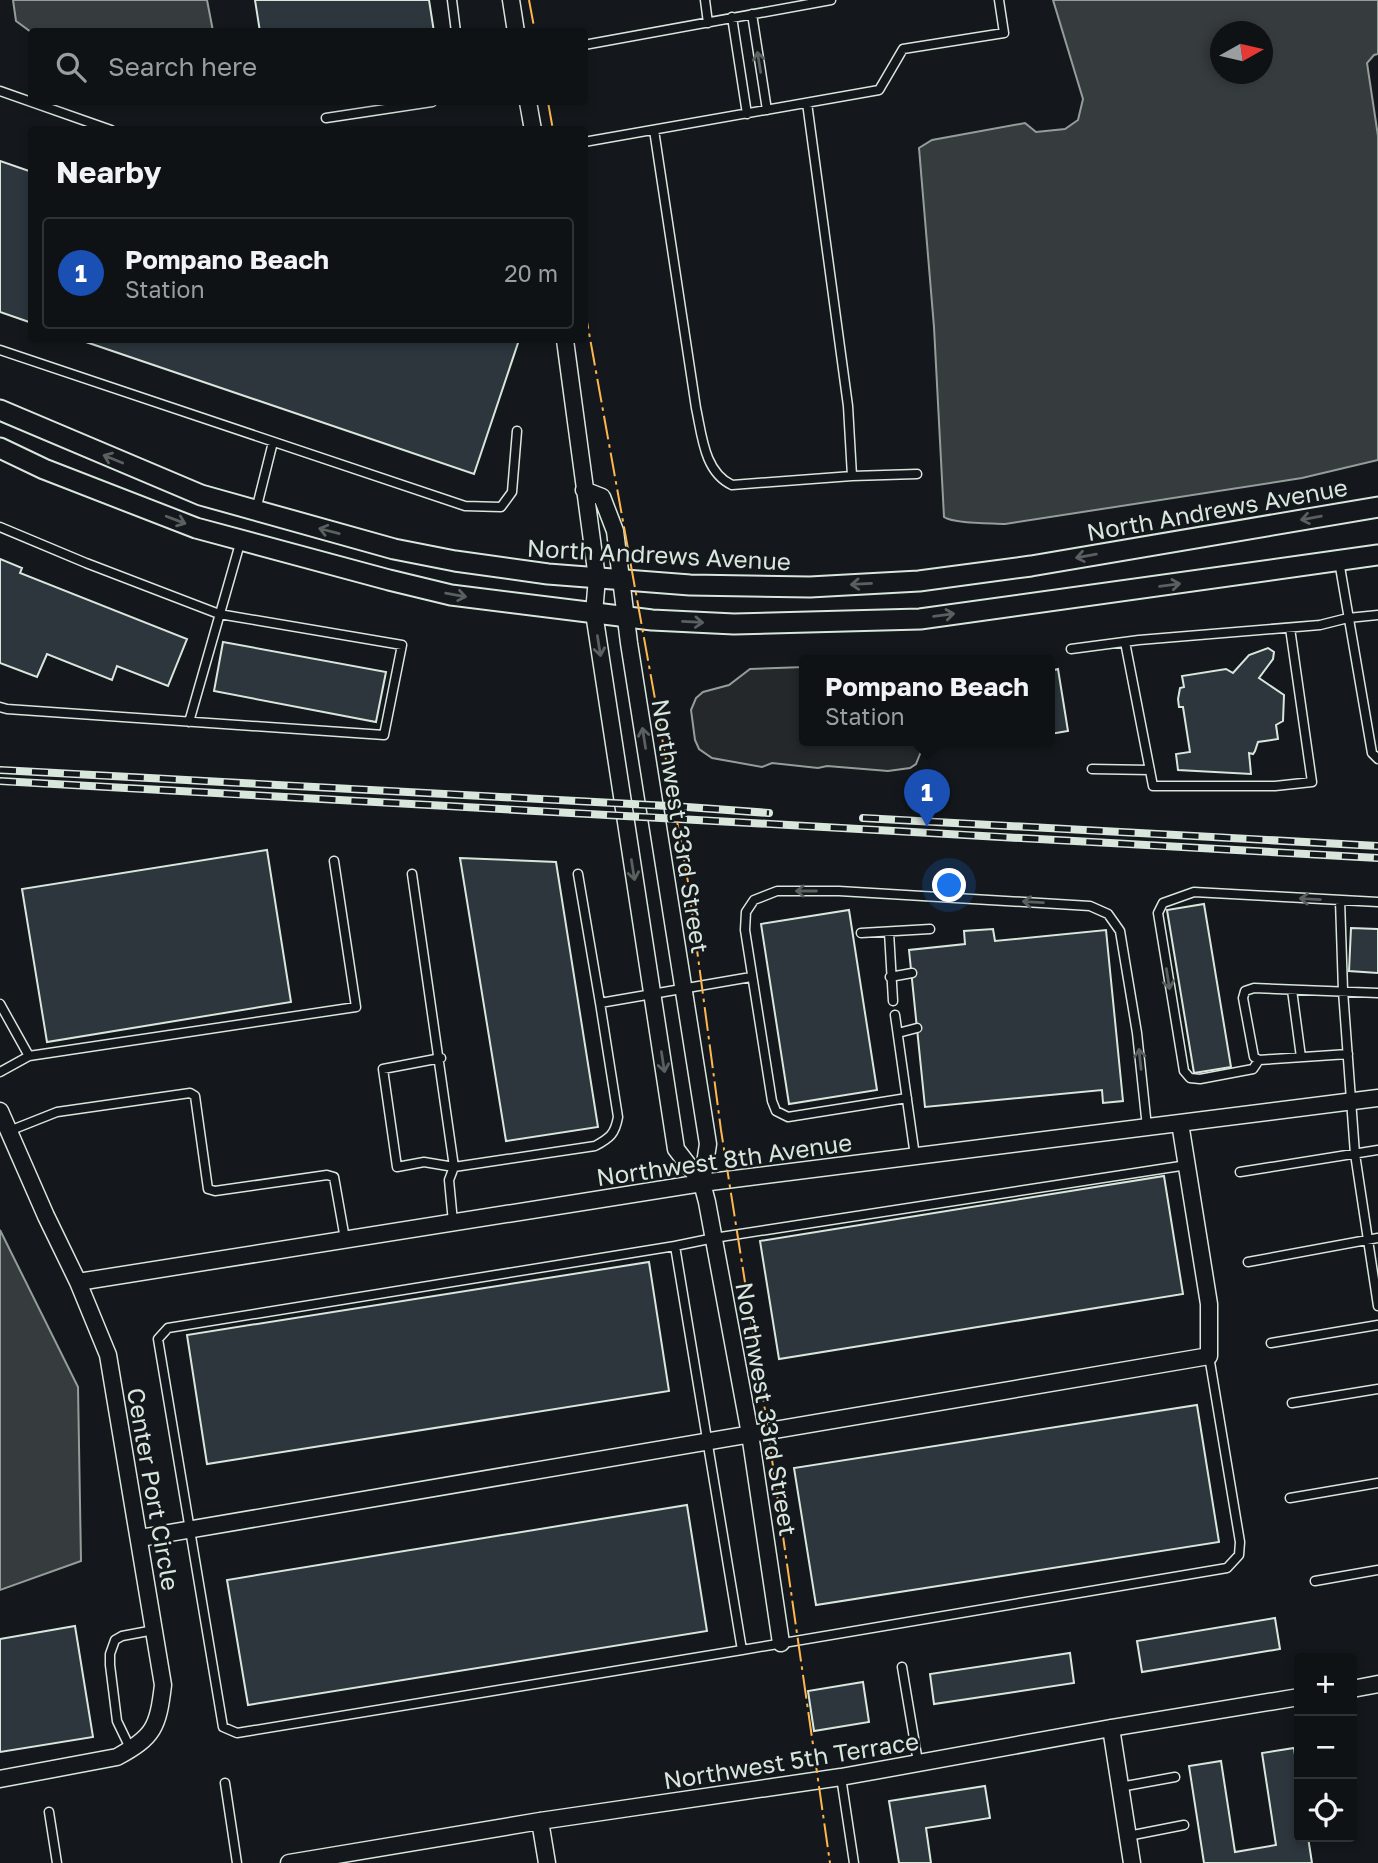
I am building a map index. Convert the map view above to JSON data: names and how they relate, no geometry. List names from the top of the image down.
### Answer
{
  "streets": {
    "street": [
      "North Andrews Avenue",
      "Northwest 33rd Street",
      "Northwest 8th Avenue",
      "Center Port Circle",
      "Northwest 5th Terrace"
    ]
  },
  "crossings": [
    ["North Andrews Avenue", "Northwest 33rd Street"],
    ["Northwest 33rd Street", "Northwest 8th Avenue"],
    ["Northwest 8th Avenue", "Center Port Circle"]
  ],
  "north": "right",
  "page": {
    "search": "Search here",
    "heading": "Nearby",
    "list": [
      {
        "mark": "1",
        "name": "Pompano Beach",
        "note": "Station",
        "value": "20 m"
      }
    ],
    "popup": ["Pompano Beach", "Station"],
    "pins": "1",
    "map_buttons": ["+", "−"]
  }
}
